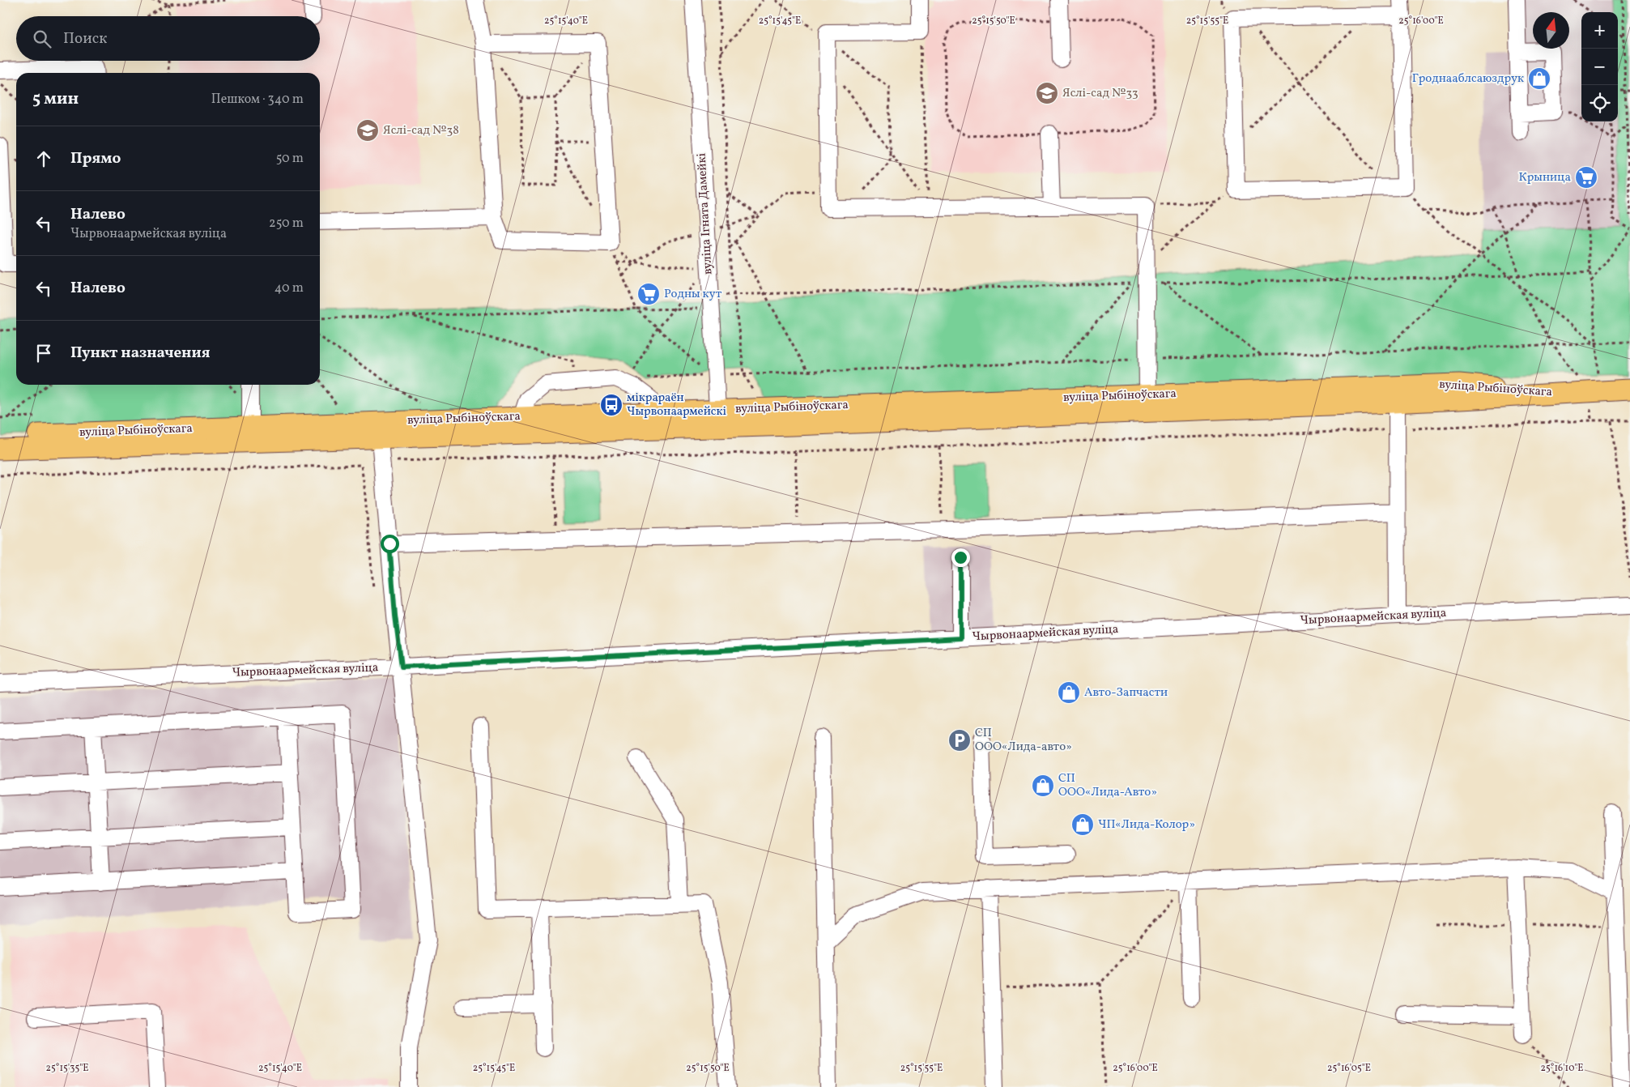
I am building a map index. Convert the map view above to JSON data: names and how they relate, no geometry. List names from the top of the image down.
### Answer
{
  "streets": {
    "main road": ["вуліца Рыбіноўскага"],
    "street": ["вуліца Ігната Дамейкі", "Чырвонаармейская вуліца"]
  },
  "crossings": [
    ["вуліца Ігната Дамейкі", "вуліца Рыбіноўскага"]
  ],
  "places": {
    "shop": [
      "Гроднааблсаюздрук",
      "Авто-Запчасти",
      "СП ООО«Лида-Авто»",
      "ЧП«Лида-Колор»"
    ],
    "school or university": ["Яслі-сад №33", "Яслі-сад №38"],
    "supermarket": ["Крыница", "Родны кут"],
    "bus stop": ["мікрараён Чырвонаармейскі"],
    "parking": ["СП ООО«Лида-авто»"]
  },
  "north": "top",
  "page": {
    "map_buttons": ["+", "−"],
    "search": "Поиск",
    "heading": ["5 мин", "Пешком · 340 m"],
    "list": [
      ["Прямо", "50 m"],
      ["Налево", "Чырвонаармейская вуліца", "250 m"],
      ["Налево", "40 m"],
      "Пункт назначения"
    ]
  },
  "coordinates": [
    "25°15'40\"E",
    "25°15'45\"E",
    "25°15'50\"E",
    "25°15'55\"E",
    "25°16'00\"E",
    "25°15'35\"E",
    "25°16'05\"E",
    "25°16'10\"E"
  ]
}
